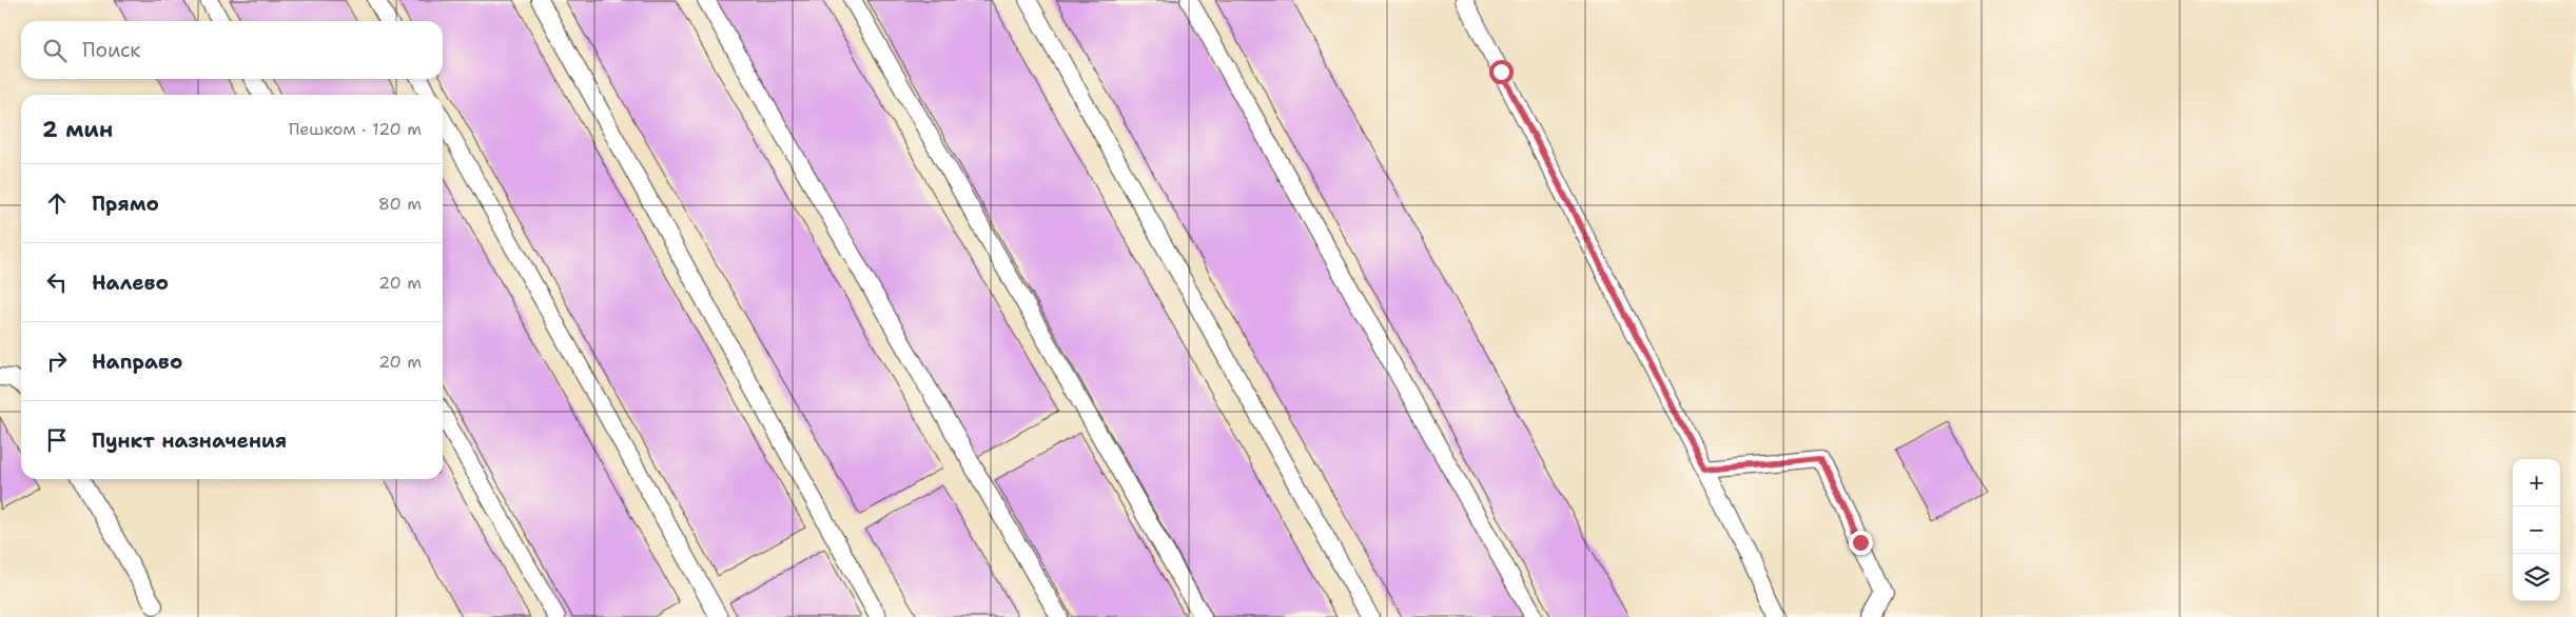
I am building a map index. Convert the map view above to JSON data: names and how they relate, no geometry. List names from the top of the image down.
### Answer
{
  "page": {
    "search": "Поиск",
    "heading": ["2 мин", "Пешком · 120 m"],
    "list": [
      ["Прямо", "80 m"],
      ["Налево", "20 m"],
      ["Направо", "20 m"],
      "Пункт назначения"
    ],
    "map_buttons": ["+", "−"]
  }
}
